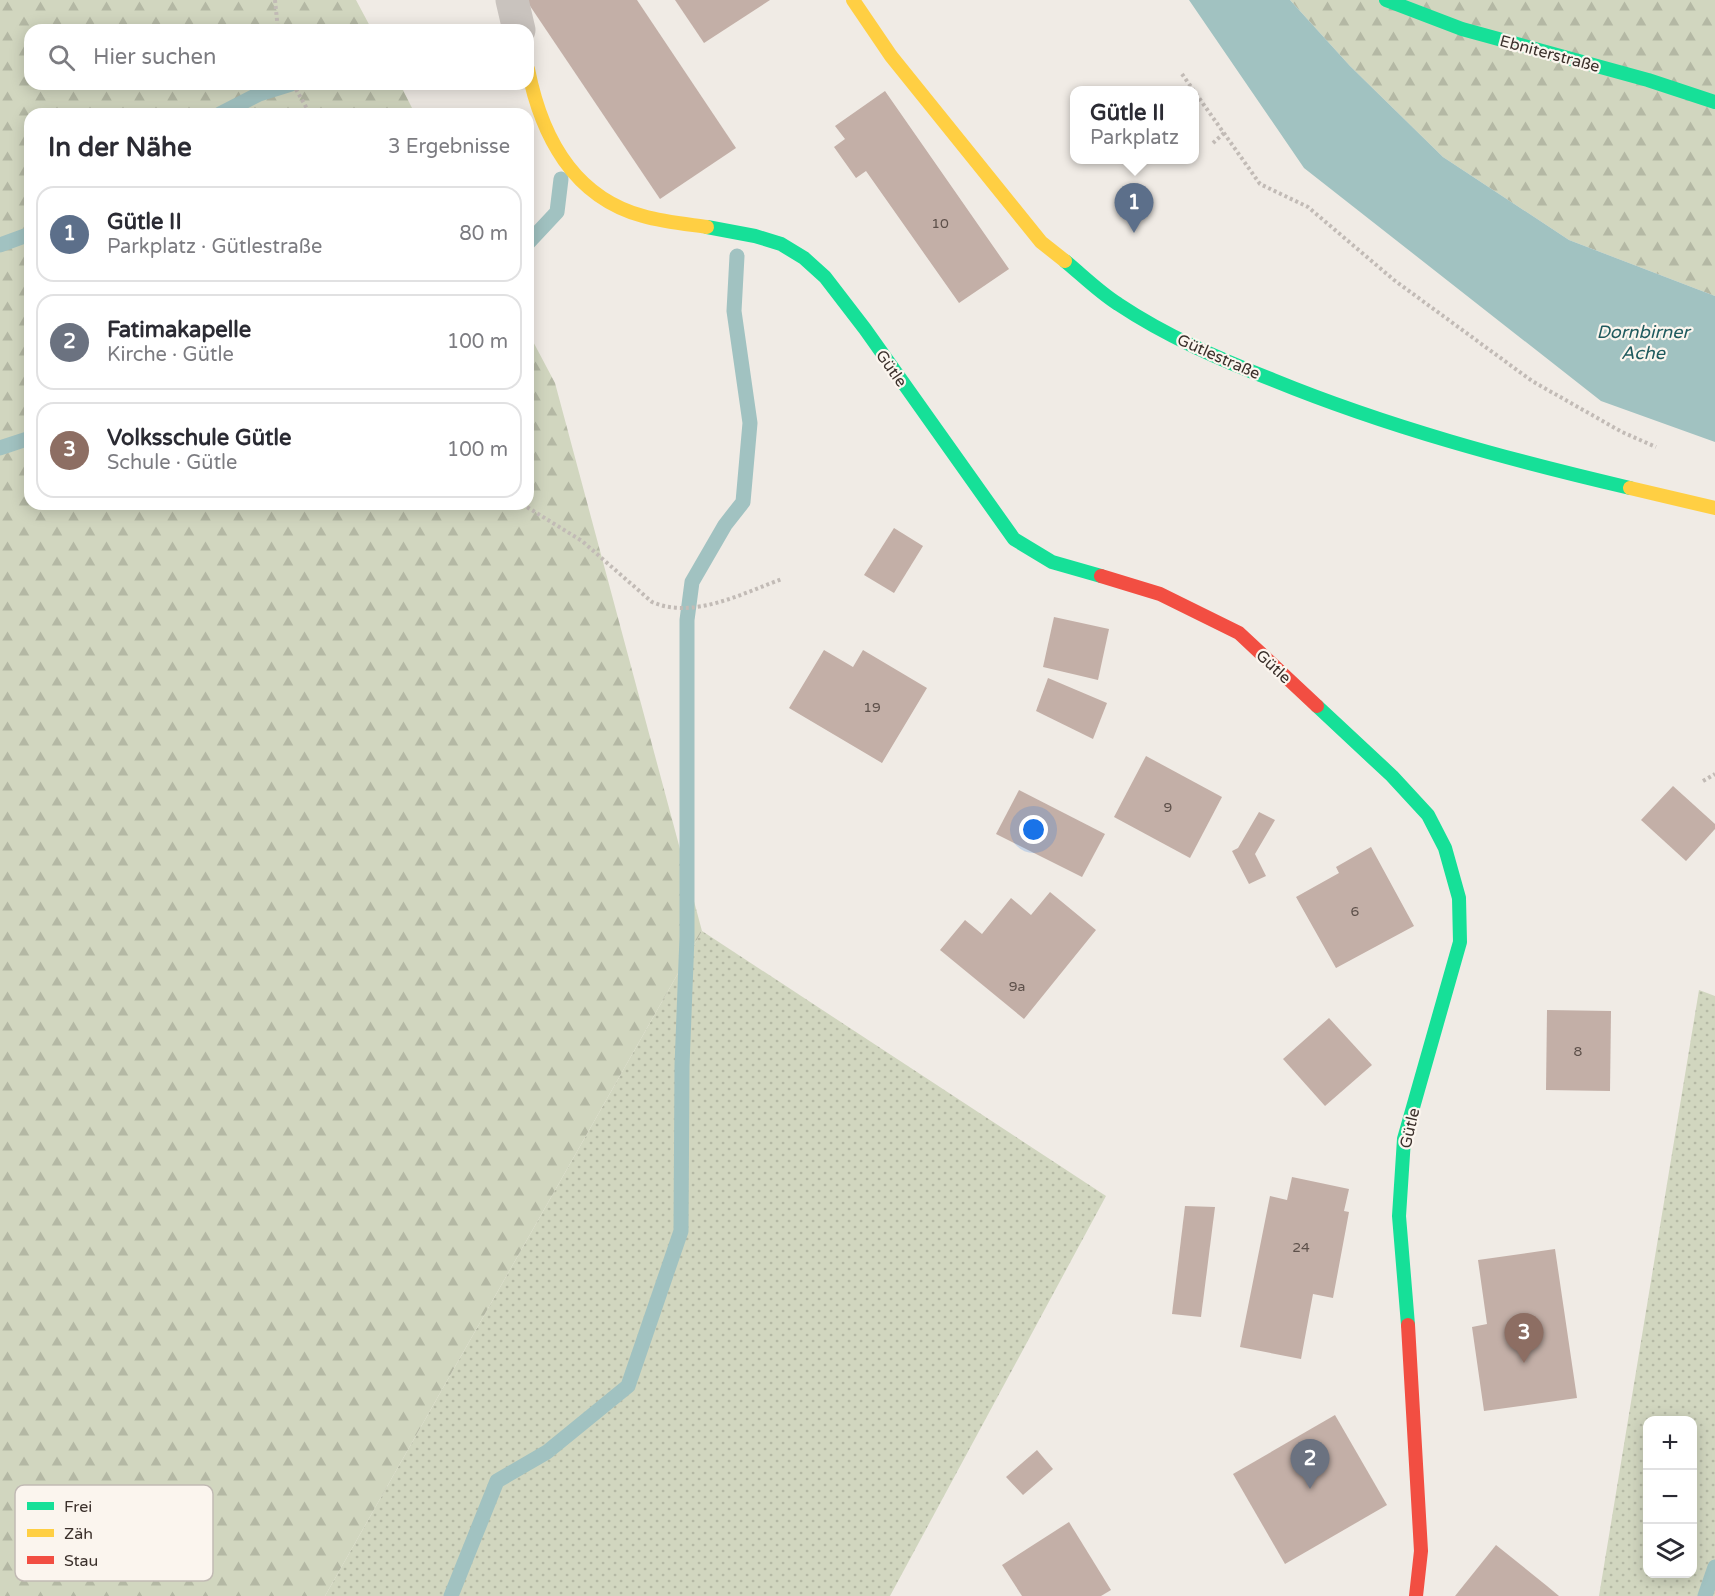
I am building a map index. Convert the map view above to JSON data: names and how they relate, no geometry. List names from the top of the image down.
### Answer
{
  "streets": {
    "street": ["Ebniterstraße", "Gütlestraße", "Gütle"]
  },
  "water": ["Dornbirner Ache"],
  "house_numbers": [
    "10",
    "19",
    "9",
    "6",
    "9a",
    "8",
    "24"
  ],
  "legend": ["Frei", "Zäh", "Stau"],
  "page": {
    "search": "Hier suchen",
    "popup": ["Gütle II", "Parkplatz"],
    "heading": ["In der Nähe", "3 Ergebnisse"],
    "pins": ["1", "3", "2"],
    "list": [
      {
        "mark": "1",
        "name": "Gütle II",
        "note": "Parkplatz · Gütlestraße",
        "value": "80 m"
      },
      {
        "mark": "2",
        "name": "Fatimakapelle",
        "note": "Kirche · Gütle",
        "value": "100 m"
      },
      {
        "mark": "3",
        "name": "Volksschule Gütle",
        "note": "Schule · Gütle",
        "value": "100 m"
      }
    ],
    "map_buttons": ["+", "−"]
  }
}
